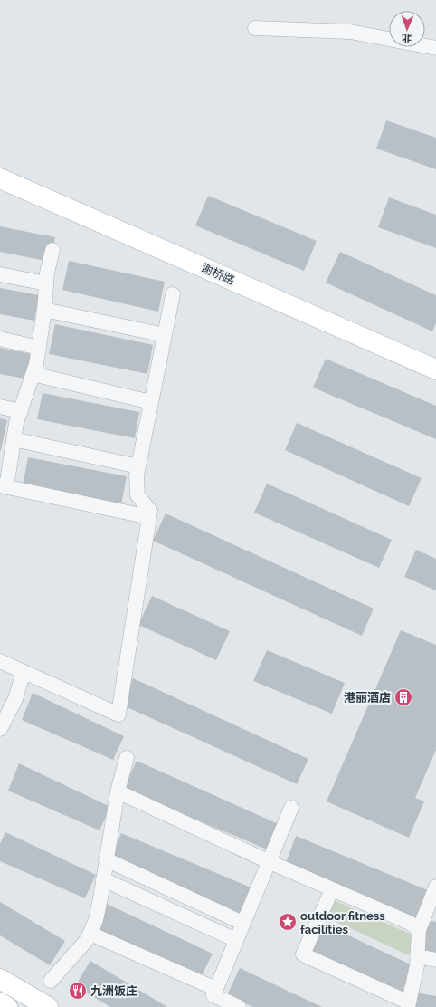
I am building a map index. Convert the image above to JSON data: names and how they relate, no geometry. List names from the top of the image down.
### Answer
{
  "streets": {
    "street": ["谢桥路"]
  },
  "places": {
    "building": ["港丽酒店"],
    "place": ["outdoor fitness facilities"],
    "restaurant": ["九洲饭庄"]
  },
  "north": "bottom"
}
